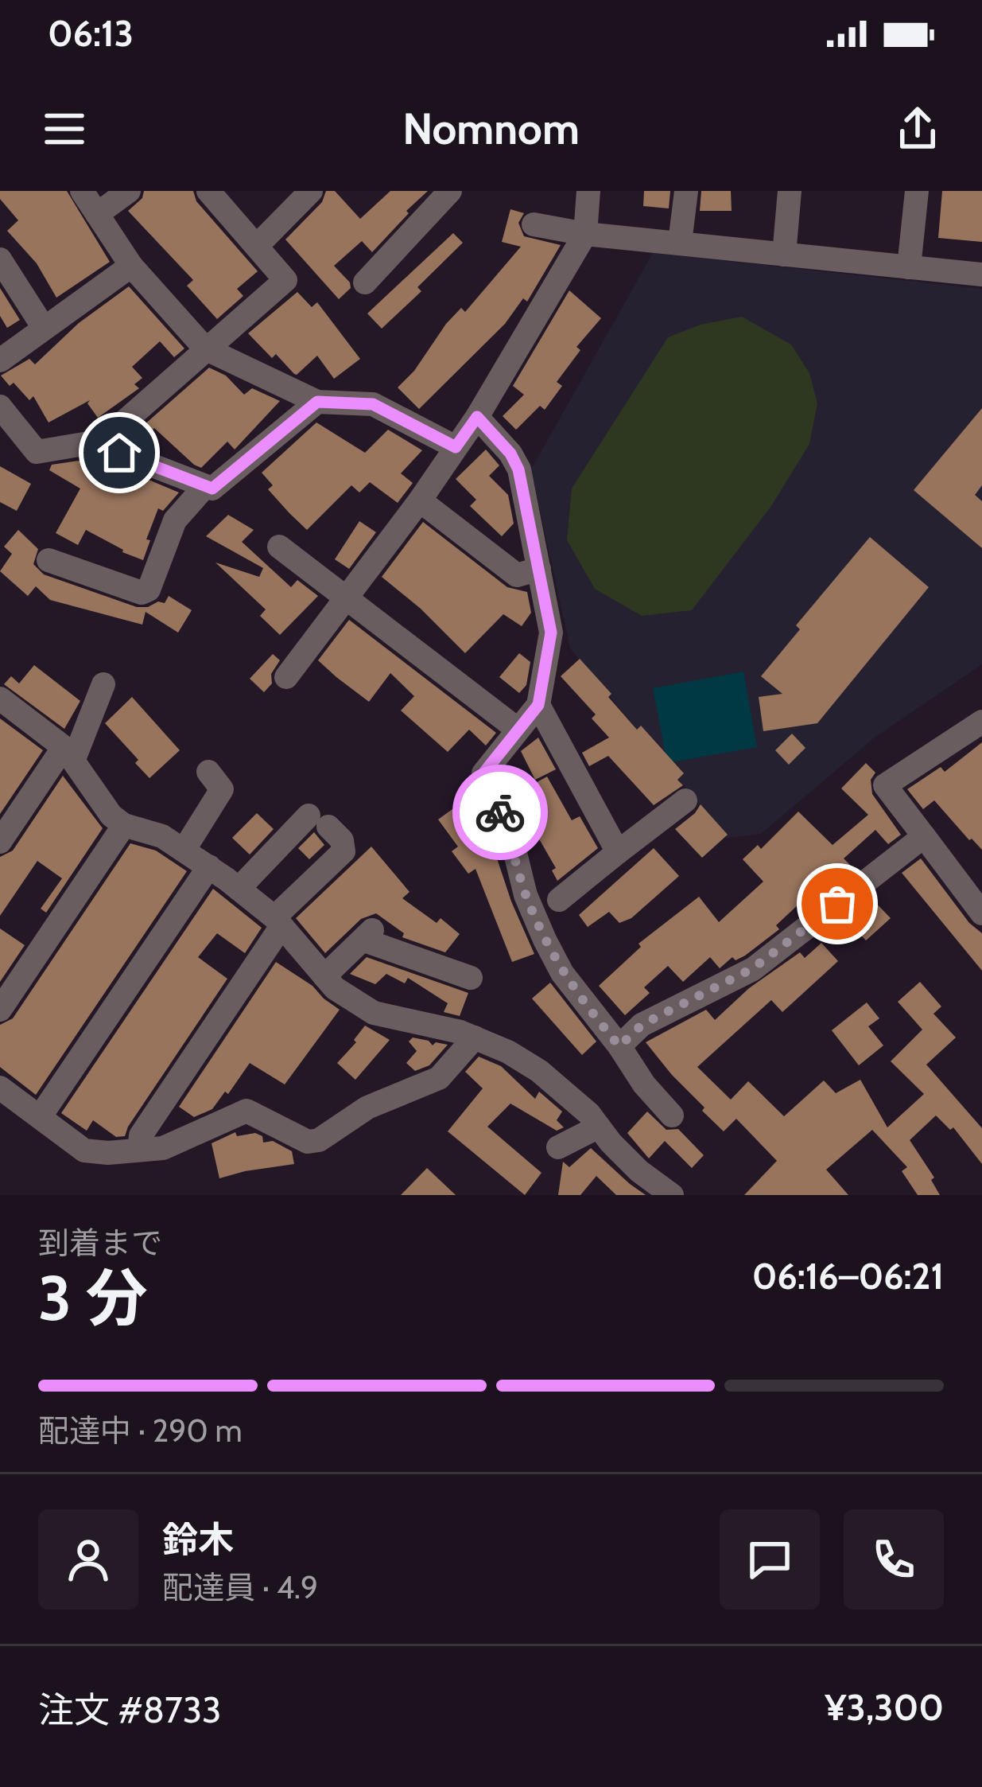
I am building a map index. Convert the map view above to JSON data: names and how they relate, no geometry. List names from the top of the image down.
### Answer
{
  "page": {
    "status": "06:13",
    "header": "Nomnom",
    "heading": ["3 分", "到着まで", "06:16–06:21"],
    "panel": [
      "鈴木",
      "配達員 · 4.9",
      "注文 #8733",
      "¥3,300"
    ],
    "bar": "配達中 · 290 m"
  }
}
